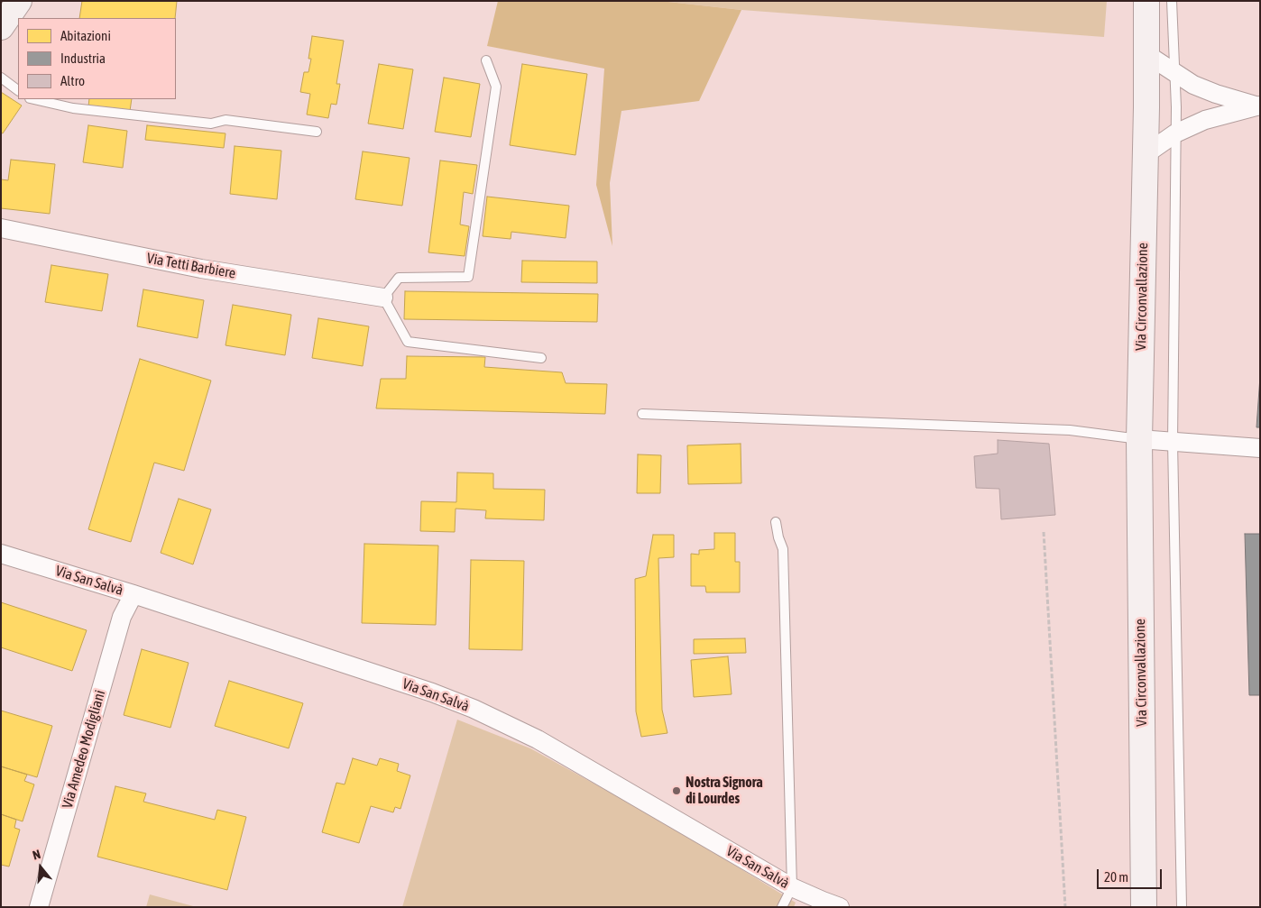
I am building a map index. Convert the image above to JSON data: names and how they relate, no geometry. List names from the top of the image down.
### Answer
{
  "streets": {
    "main road": ["Via Circonvallazione"],
    "street": ["Via Tetti Barbiere", "Via San Salvà", "Via Amedeo Modigliani"]
  },
  "crossings": [
    ["Via San Salvà", "Via Amedeo Modigliani"]
  ],
  "places": ["Nostra Signora di Lourdes"],
  "legend": ["Abitazioni", "Industria", "Altro"],
  "scale_bar": "20 m",
  "north": "top"
}
